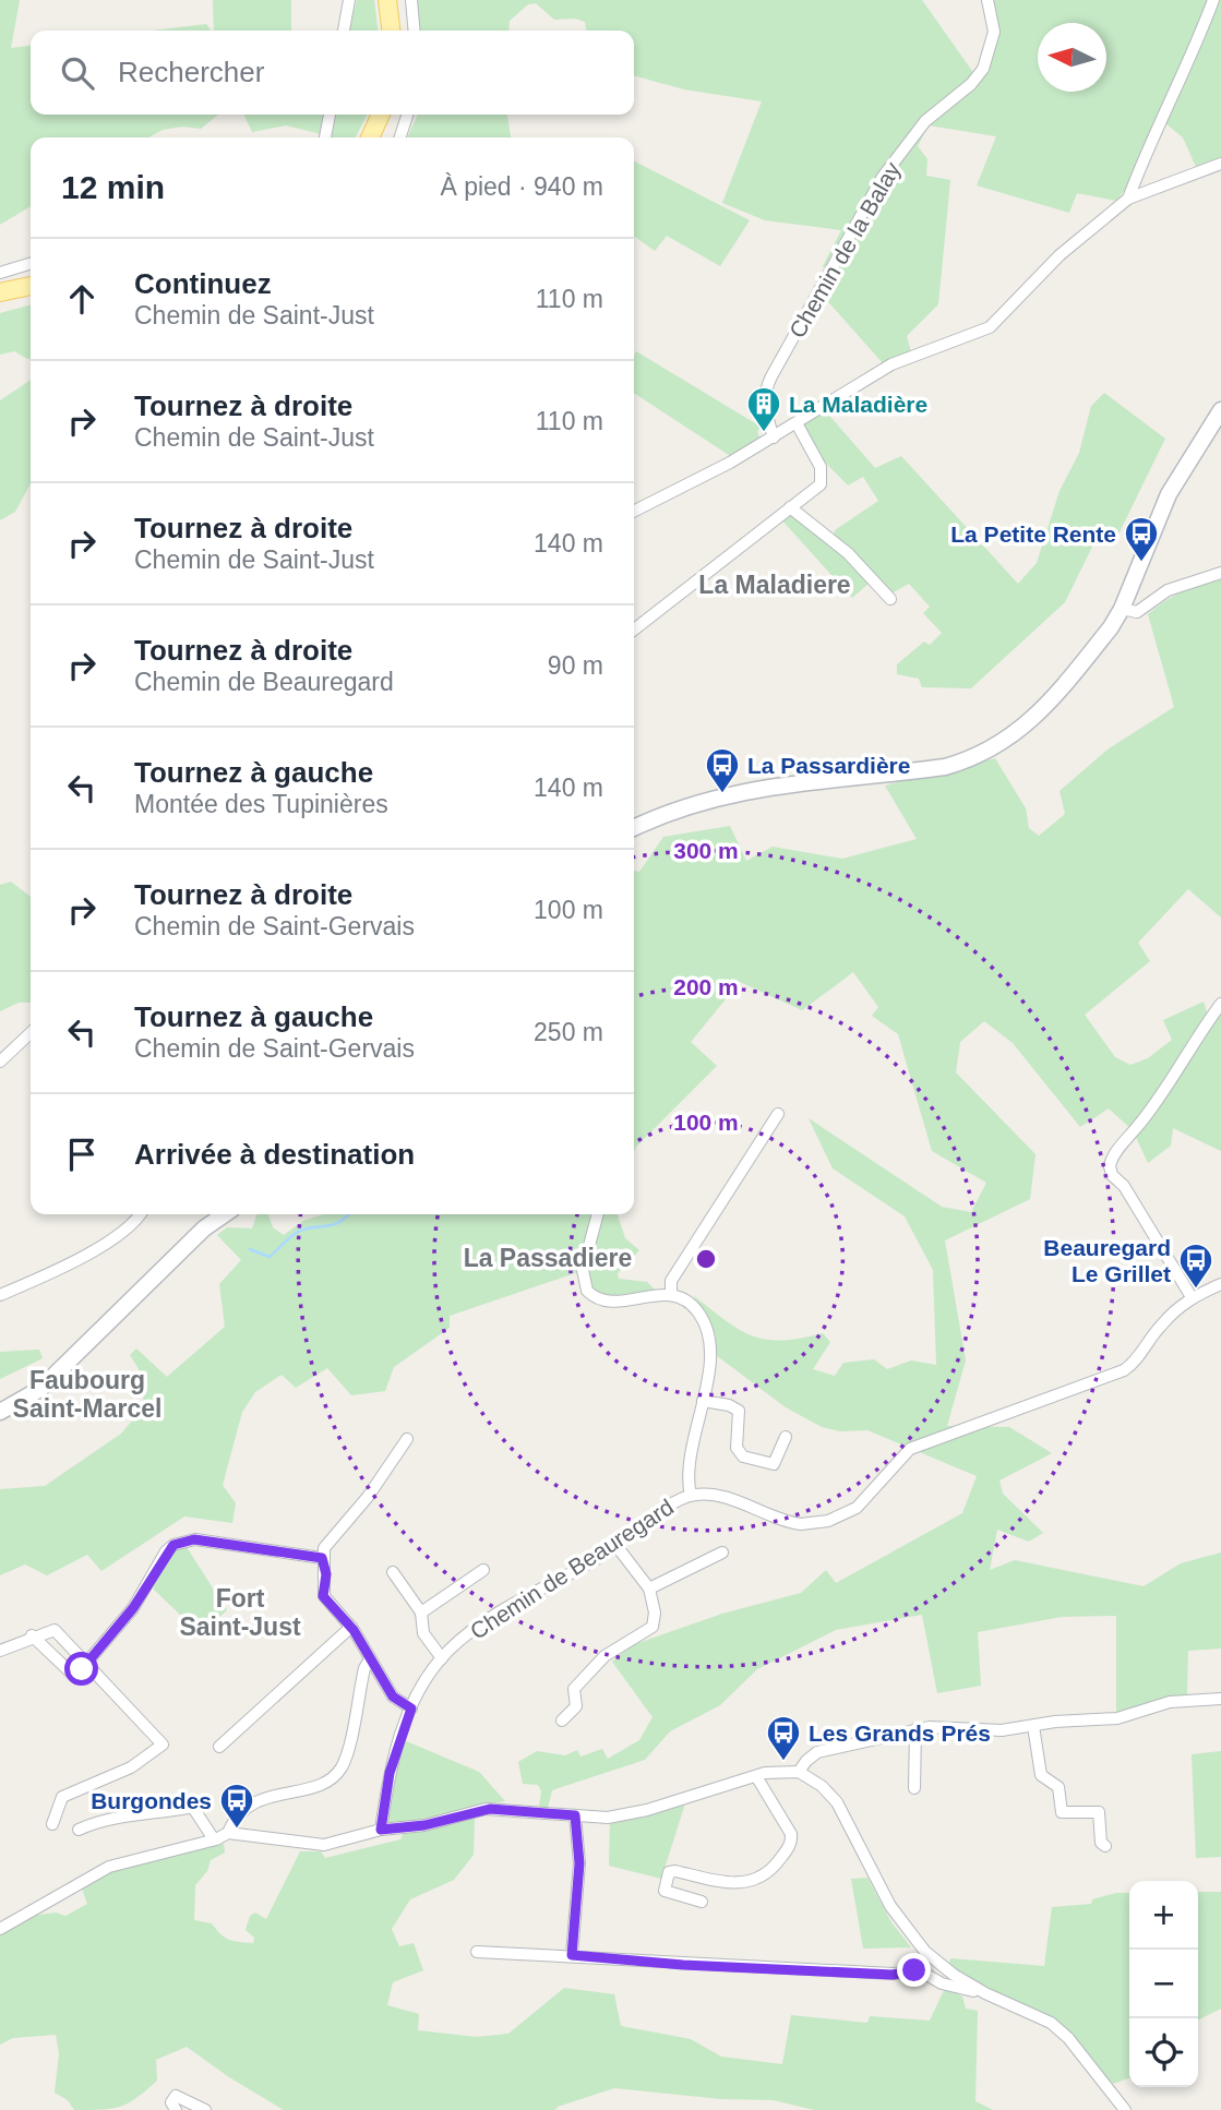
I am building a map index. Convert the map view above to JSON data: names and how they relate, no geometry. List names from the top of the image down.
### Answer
{
  "streets": {
    "street": ["Chemin de la Balay", "Chemin de Beauregard"]
  },
  "districts": [
    "La Maladiere",
    "La Passadiere",
    "Faubourg Saint-Marcel",
    "Fort Saint-Just"
  ],
  "places": {
    "building": ["La Maladière"],
    "bus stop": [
      "La Petite Rente",
      "La Passardière",
      "Beauregard Le Grillet",
      "Les Grands Prés",
      "Burgondes"
    ]
  },
  "north": "left",
  "page": {
    "search": "Rechercher",
    "heading": ["12 min", "À pied · 940 m"],
    "list": [
      ["Continuez", "Chemin de Saint-Just", "110 m"],
      ["Tournez à droite", "Chemin de Saint-Just", "110 m"],
      ["Tournez à droite", "Chemin de Saint-Just", "140 m"],
      ["Tournez à droite", "Chemin de Beauregard", "90 m"],
      ["Tournez à gauche", "Montée des Tupinières", "140 m"],
      ["Tournez à droite", "Chemin de Saint-Gervais", "100 m"],
      ["Tournez à gauche", "Chemin de Saint-Gervais", "250 m"],
      "Arrivée à destination"
    ],
    "map_buttons": ["+", "−"]
  },
  "rings": ["300 m", "200 m", "100 m"]
}
